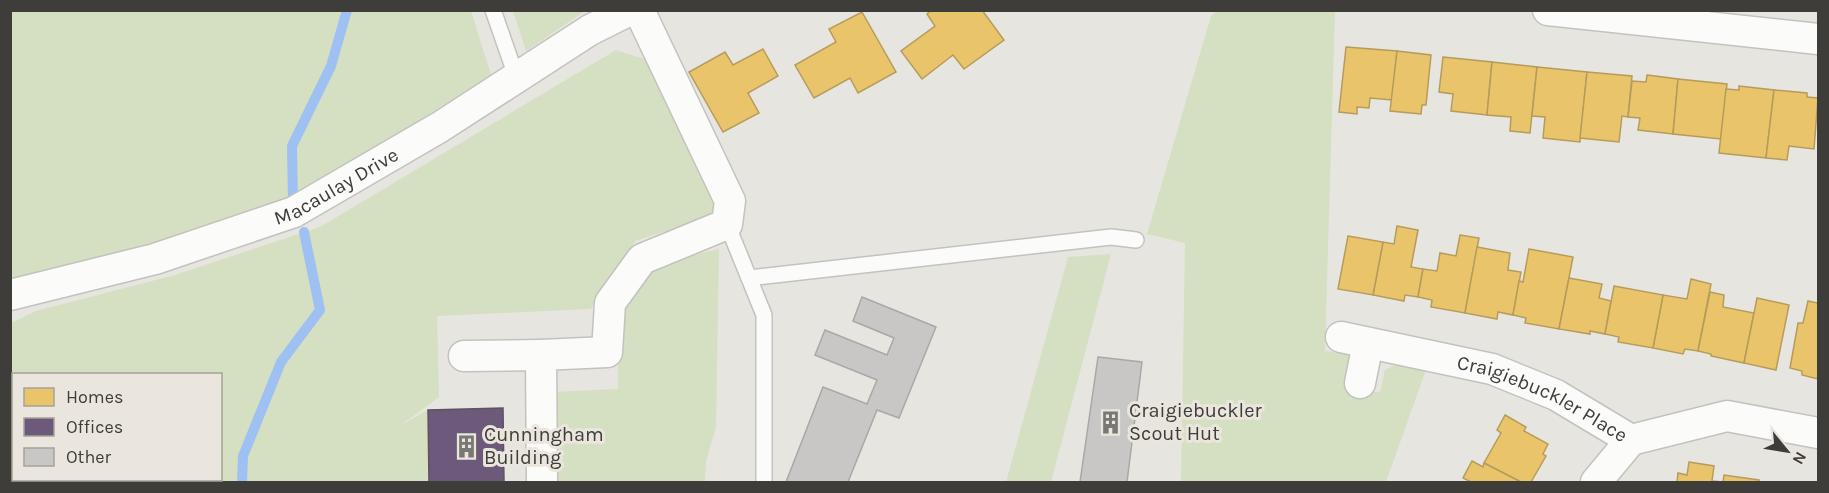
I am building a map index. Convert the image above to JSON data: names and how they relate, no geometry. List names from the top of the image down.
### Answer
{
  "streets": {
    "street": ["Macaulay Drive", "Craigiebuckler Place"]
  },
  "places": {
    "building": ["Craigiebuckler Scout Hut", "Cunningham Building"]
  },
  "legend": ["Homes", "Offices", "Other"],
  "north": "bottom right"
}
